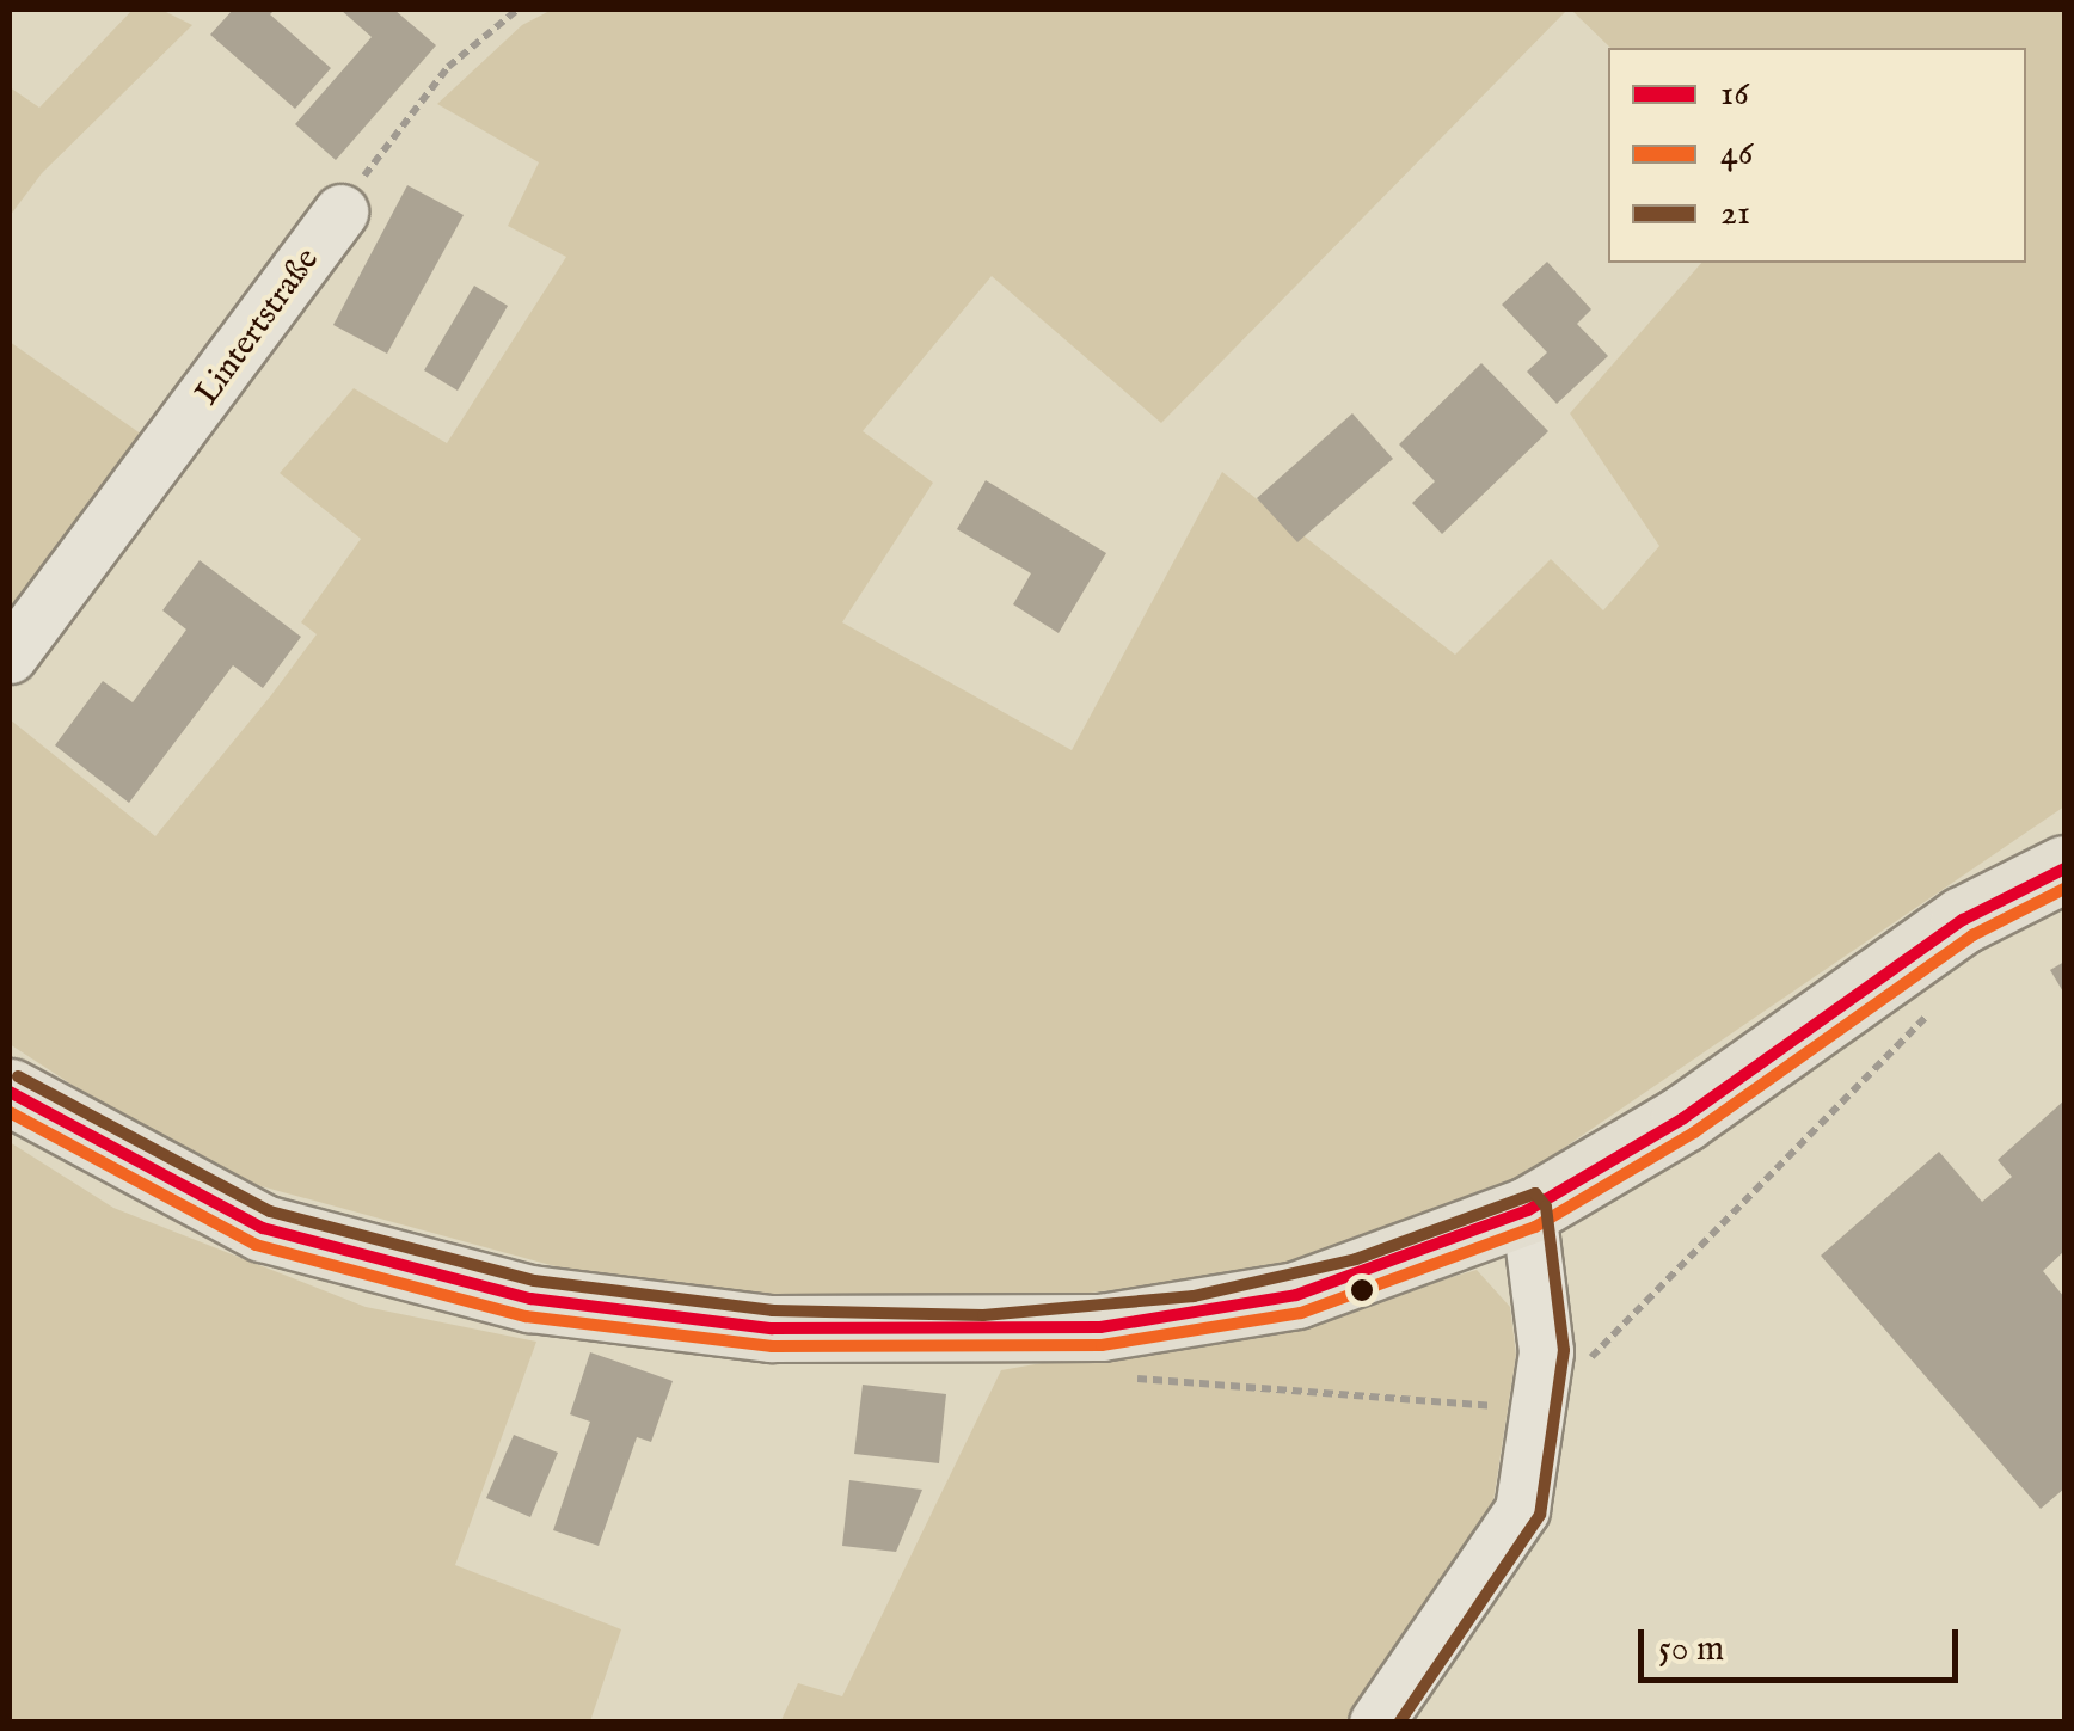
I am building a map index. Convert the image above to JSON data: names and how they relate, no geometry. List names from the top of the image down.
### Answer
{
  "streets": {
    "street": ["Lintertstraße"]
  },
  "lines": ["transit line 16", "transit line 46", "transit line 21"],
  "legend": ["16", "46", "21"],
  "scale_bar": "50 m"
}
